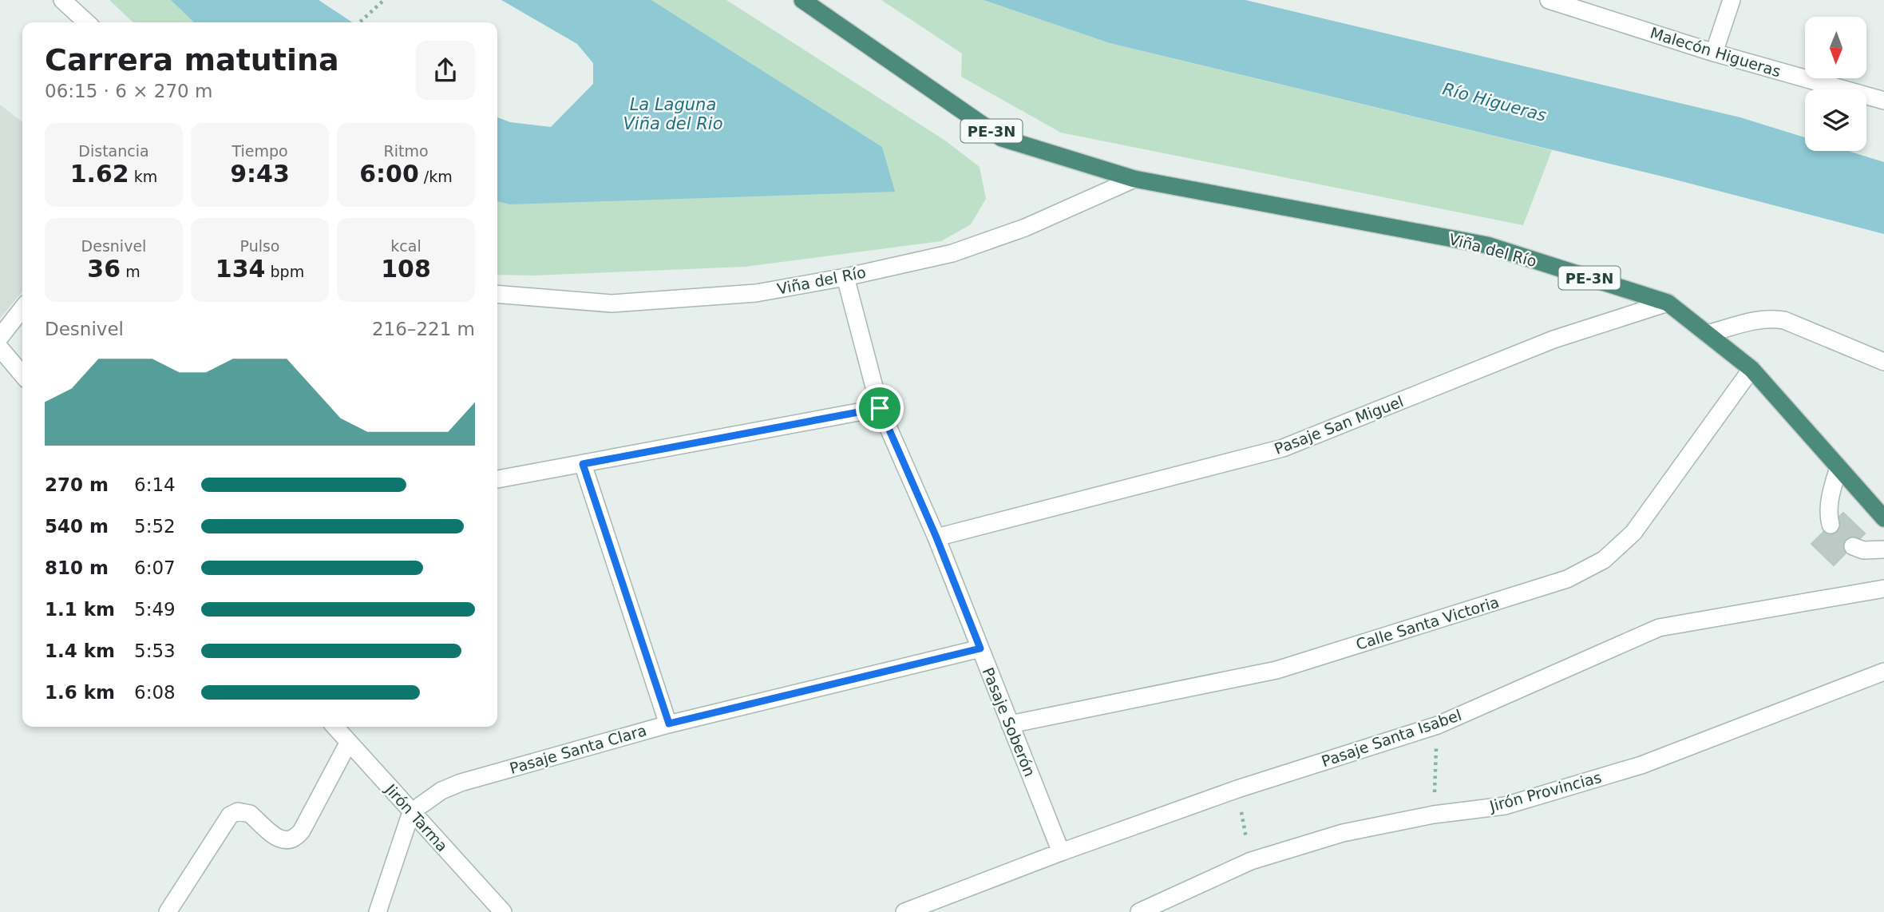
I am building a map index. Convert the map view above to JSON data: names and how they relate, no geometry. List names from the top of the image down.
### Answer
{
  "streets": {
    "highway": ["PE-3N", "Viña del Río"],
    "street": [
      "Malecón Higueras",
      "Pasaje San Miguel",
      "Calle Santa Victoria",
      "Pasaje Soberón",
      "Pasaje Santa Isabel",
      "Pasaje Santa Clara",
      "Jirón Provincias",
      "Jirón Tarma"
    ]
  },
  "crossings": [
    ["PE-3N", "Viña del Río"],
    ["Viña del Río", "Pasaje San Miguel"],
    ["Viña del Río", "Calle Santa Victoria"],
    ["Viña del Río", "Pasaje Soberón"],
    ["Pasaje San Miguel", "Pasaje Soberón"],
    ["Calle Santa Victoria", "Pasaje Soberón"],
    ["Pasaje Soberón", "Pasaje Santa Isabel"],
    ["Pasaje Soberón", "Pasaje Santa Clara"],
    ["Pasaje Santa Clara", "Jirón Tarma"]
  ],
  "water": ["Río Higueras", "La Laguna Viña del Rio"],
  "north": "bottom",
  "page": {
    "heading": ["Carrera matutina", "06:15 · 6 × 270 m"],
    "stats": [
      ["Distancia", "1.62 km"],
      ["Tiempo", "9:43"],
      ["Ritmo", "6:00 /km"],
      ["Desnivel", "36 m"],
      ["Pulso", "134 bpm"],
      ["kcal", "108"]
    ],
    "chart": ["Desnivel", "216–221 m"],
    "list": [
      {
        "name": "270 m",
        "note": "6:14"
      },
      {
        "name": "540 m",
        "note": "5:52"
      },
      {
        "name": "810 m",
        "note": "6:07"
      },
      {
        "name": "1.1 km",
        "note": "5:49"
      },
      {
        "name": "1.4 km",
        "note": "5:53"
      },
      {
        "name": "1.6 km",
        "note": "6:08"
      }
    ]
  }
}
